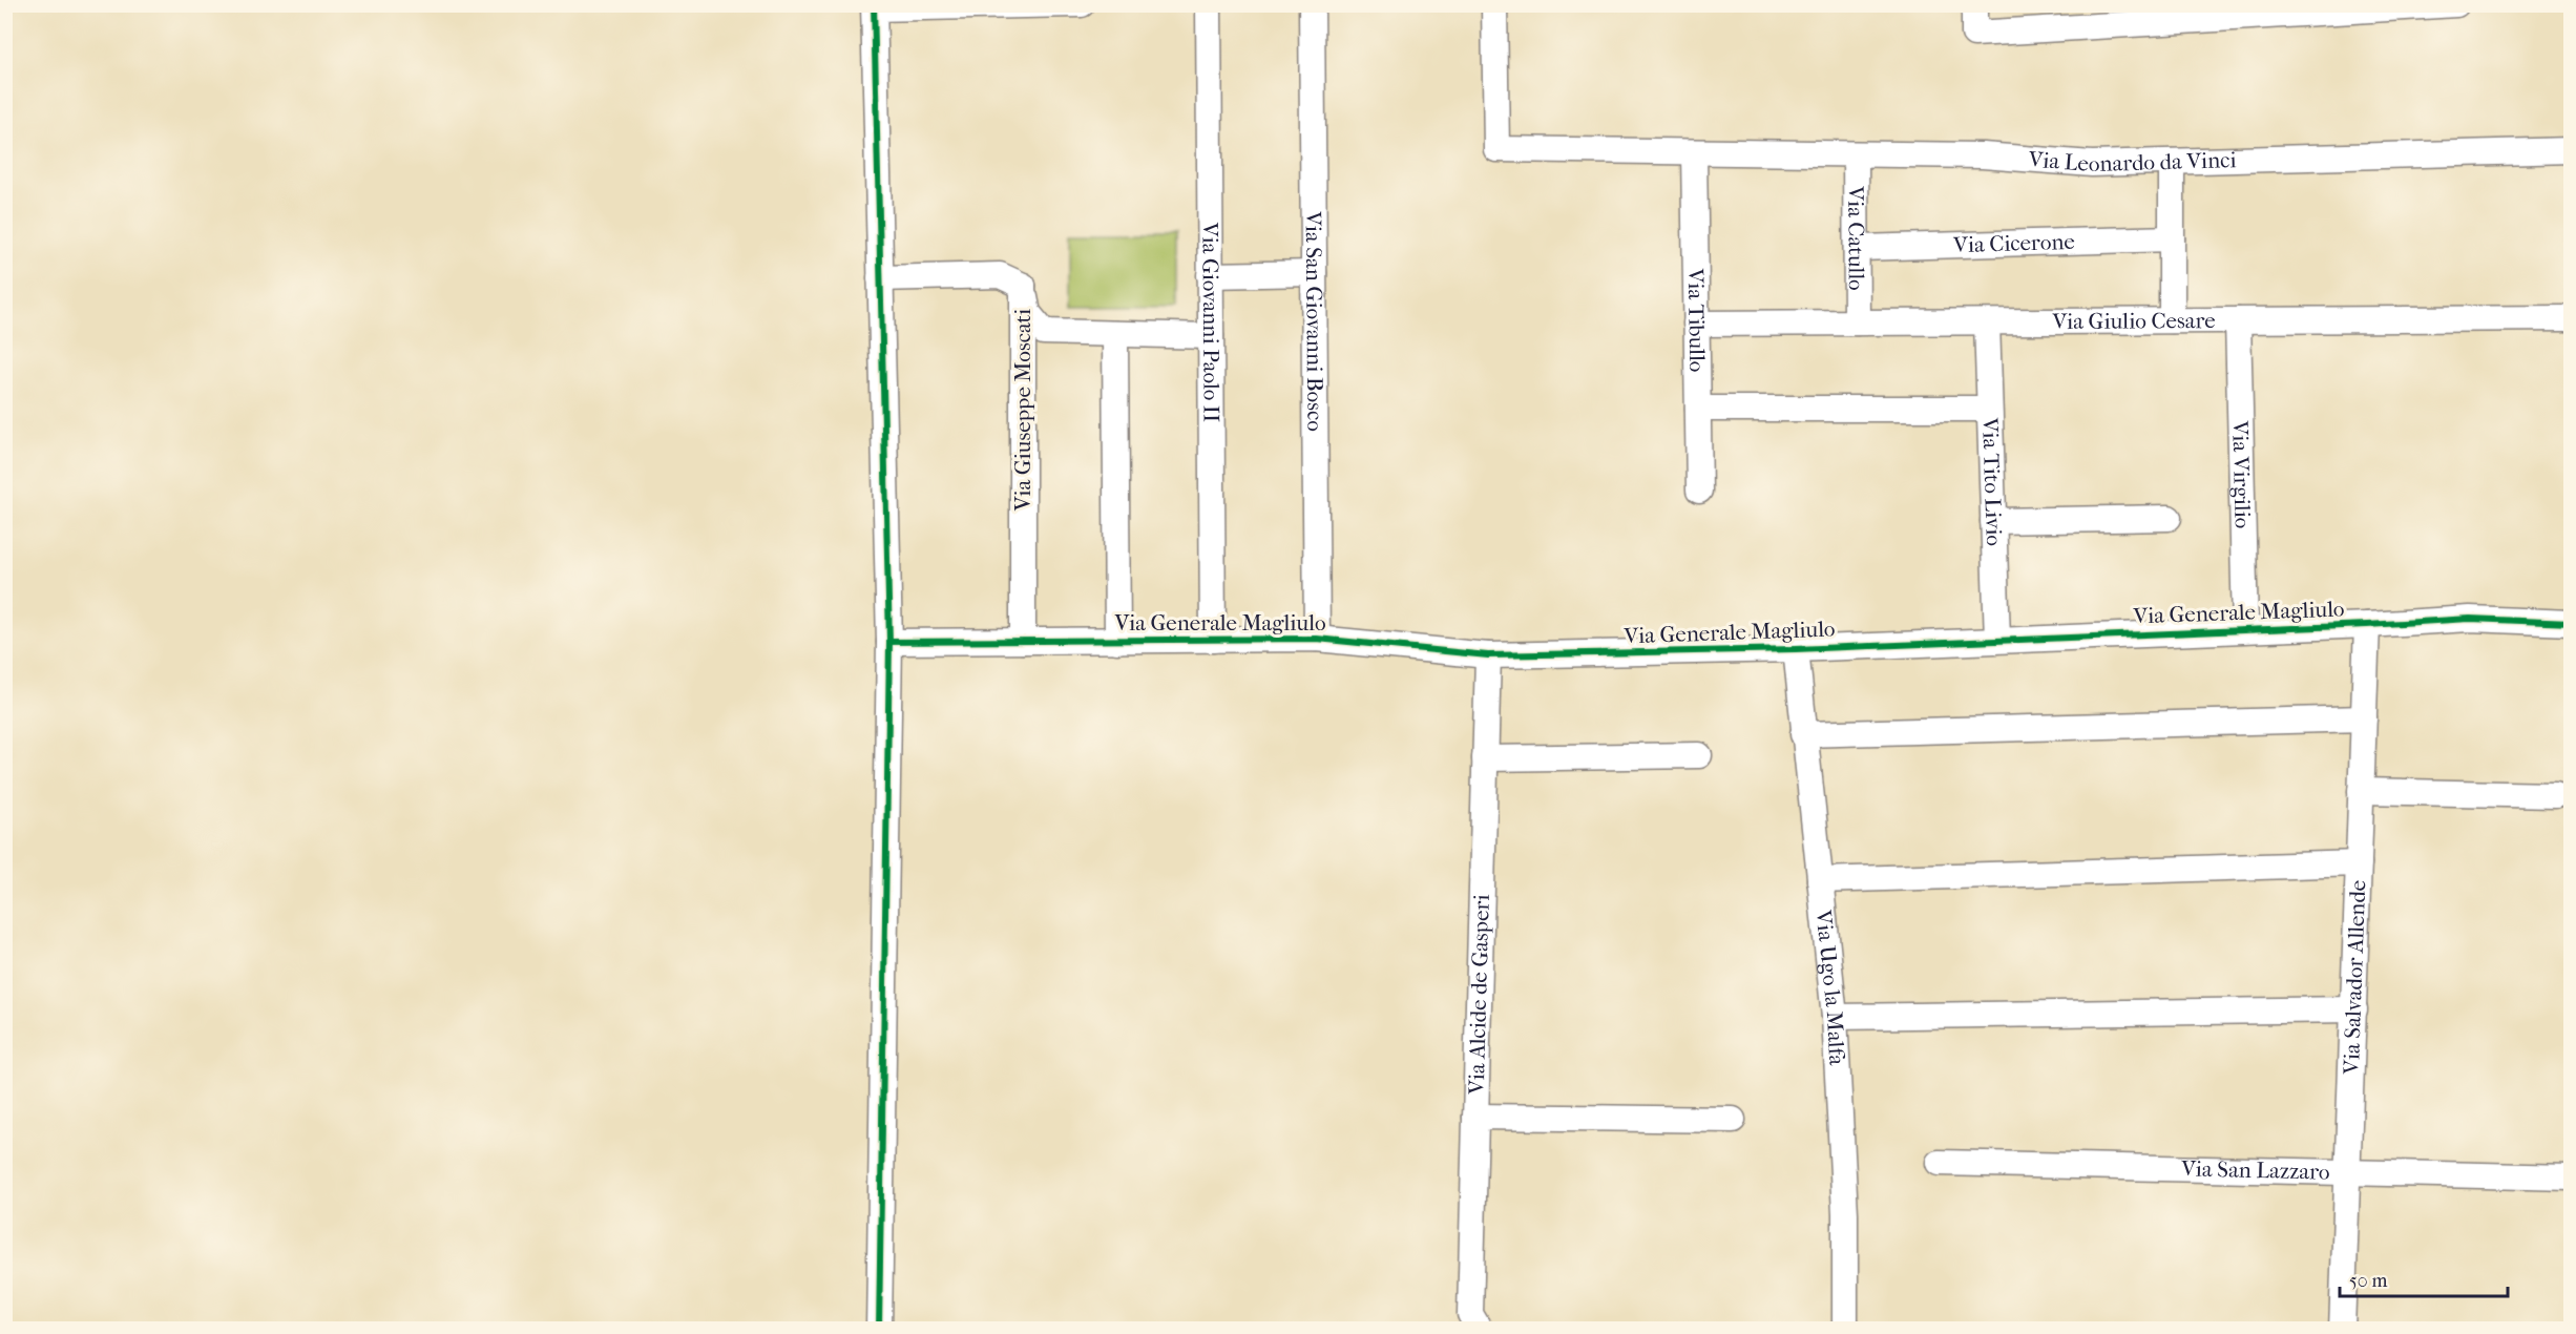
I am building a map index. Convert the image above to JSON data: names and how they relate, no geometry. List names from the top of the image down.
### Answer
{
  "streets": {
    "street": [
      "Via Leonardo da Vinci",
      "Via Catullo",
      "Via Cicerone",
      "Via San Giovanni Bosco",
      "Via Tibullo",
      "Via Giulio Cesare",
      "Via Giovanni Paolo II",
      "Via Giuseppe Moscati",
      "Via Virgilio",
      "Via Tito Livio",
      "Via Generale Magliulo",
      "Via Salvador Allende",
      "Via Ugo la Malfa",
      "Via Alcide de Gasperi",
      "Via San Lazzaro"
    ]
  },
  "crossings": [
    ["Via Leonardo da Vinci", "Via Catullo"],
    ["Via Leonardo da Vinci", "Via Tibullo"],
    ["Via Catullo", "Via Cicerone"],
    ["Via Catullo", "Via Giulio Cesare"],
    ["Via San Giovanni Bosco", "Via Generale Magliulo"],
    ["Via Tibullo", "Via Giulio Cesare"],
    ["Via Giulio Cesare", "Via Virgilio"],
    ["Via Giulio Cesare", "Via Tito Livio"],
    ["Via Giovanni Paolo II", "Via Generale Magliulo"],
    ["Via Giuseppe Moscati", "Via Generale Magliulo"],
    ["Via Virgilio", "Via Generale Magliulo"],
    ["Via Tito Livio", "Via Generale Magliulo"],
    ["Via Generale Magliulo", "Via Salvador Allende"],
    ["Via Generale Magliulo", "Via Ugo la Malfa"],
    ["Via Generale Magliulo", "Via Alcide de Gasperi"],
    ["Via Salvador Allende", "Via San Lazzaro"]
  ],
  "scale_bar": "50 m"
}
